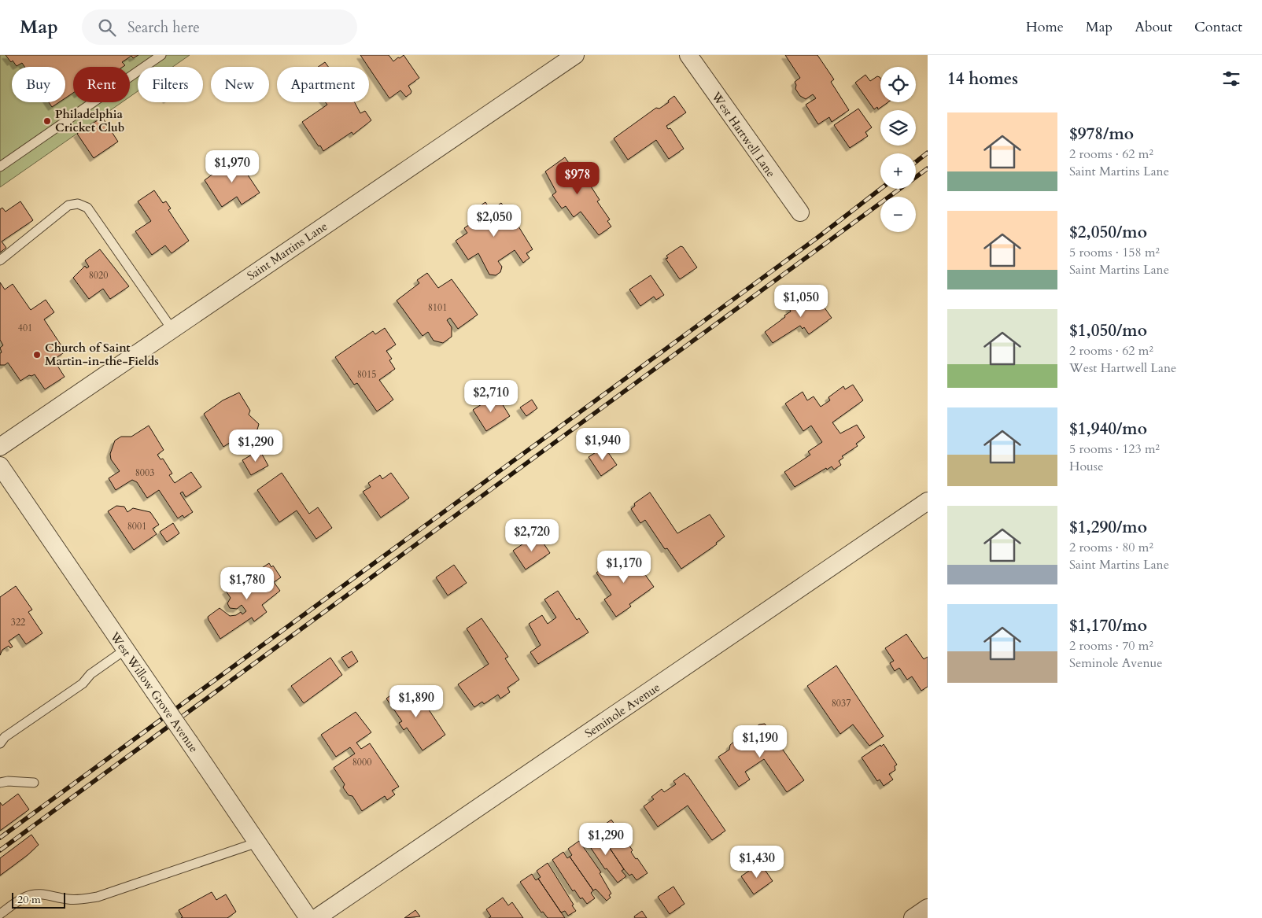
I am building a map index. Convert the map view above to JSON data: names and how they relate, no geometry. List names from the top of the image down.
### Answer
{
  "streets": {
    "street": [
      "West Hartwell Lane",
      "Saint Martins Lane",
      "West Willow Grove Avenue",
      "Seminole Avenue"
    ]
  },
  "places": ["Philadelphia Cricket Club", "Church of Saint Martin-in-the-Fields"],
  "house_numbers": [
    "8020",
    "8101",
    "401",
    "8015",
    "8003",
    "8001",
    "322",
    "8037",
    "8000"
  ],
  "scale_bar": "20 m",
  "page": {
    "header": "Map",
    "search": "Search here",
    "nav": [
      "Home",
      "Map",
      "About",
      "Contact"
    ],
    "heading": "14 homes",
    "map_buttons": ["+", "−"],
    "chip": [
      "Buy",
      "Rent",
      "Filters",
      "New",
      "Apartment"
    ],
    "list": [
      {
        "name": "$978/mo",
        "note": "2 rooms · 62 m² · Saint Martins Lane"
      },
      {
        "name": "$2,050/mo",
        "note": "5 rooms · 158 m² · Saint Martins Lane"
      },
      {
        "name": "$1,050/mo",
        "note": "2 rooms · 62 m² · West Hartwell Lane"
      },
      {
        "name": "$1,940/mo",
        "note": "5 rooms · 123 m² · House"
      },
      {
        "name": "$1,290/mo",
        "note": "2 rooms · 80 m² · Saint Martins Lane"
      },
      {
        "name": "$1,170/mo",
        "note": "2 rooms · 70 m² · Seminole Avenue"
      }
    ],
    "price": [
      "$1,970",
      "$978",
      "$2,050",
      "$1,050",
      "$2,710",
      "$1,940",
      "$1,290",
      "$2,720",
      "$1,170",
      "$1,780",
      "$1,890",
      "$1,190",
      "$1,290",
      "$1,430"
    ],
    "scale": "20 m"
  }
}
